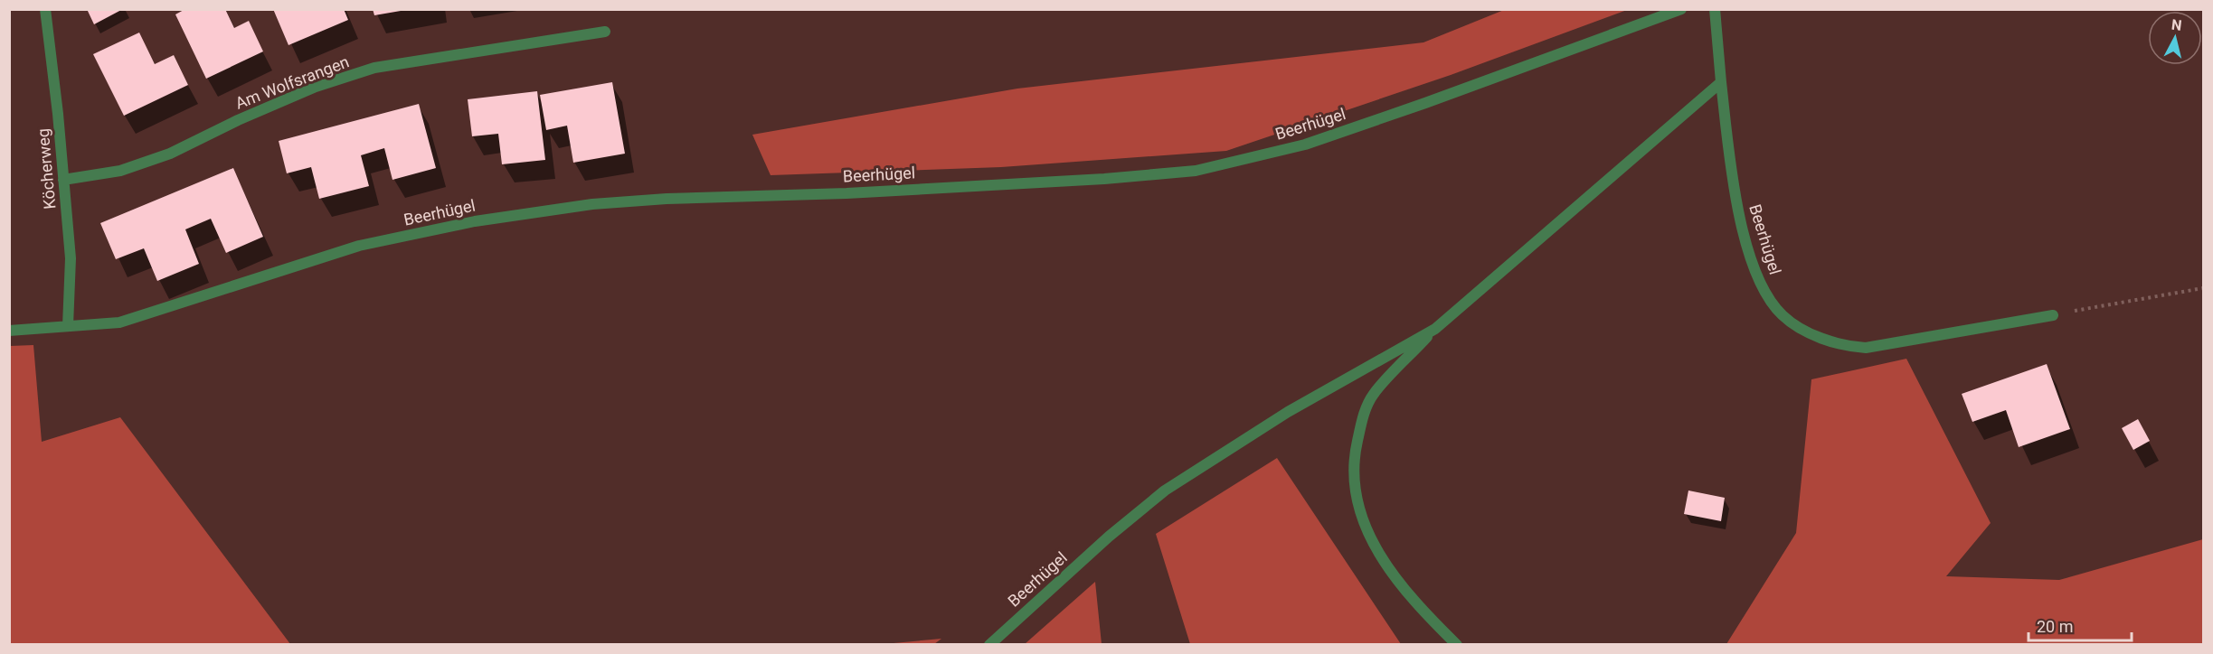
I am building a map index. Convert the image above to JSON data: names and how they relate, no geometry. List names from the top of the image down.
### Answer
{
  "streets": {
    "street": ["Am Wolfsrangen", "Beerhügel", "Köcherweg"]
  },
  "crossings": [
    ["Am Wolfsrangen", "Köcherweg"],
    ["Beerhügel", "Köcherweg"]
  ],
  "scale_bar": "20 m",
  "north": "top"
}
